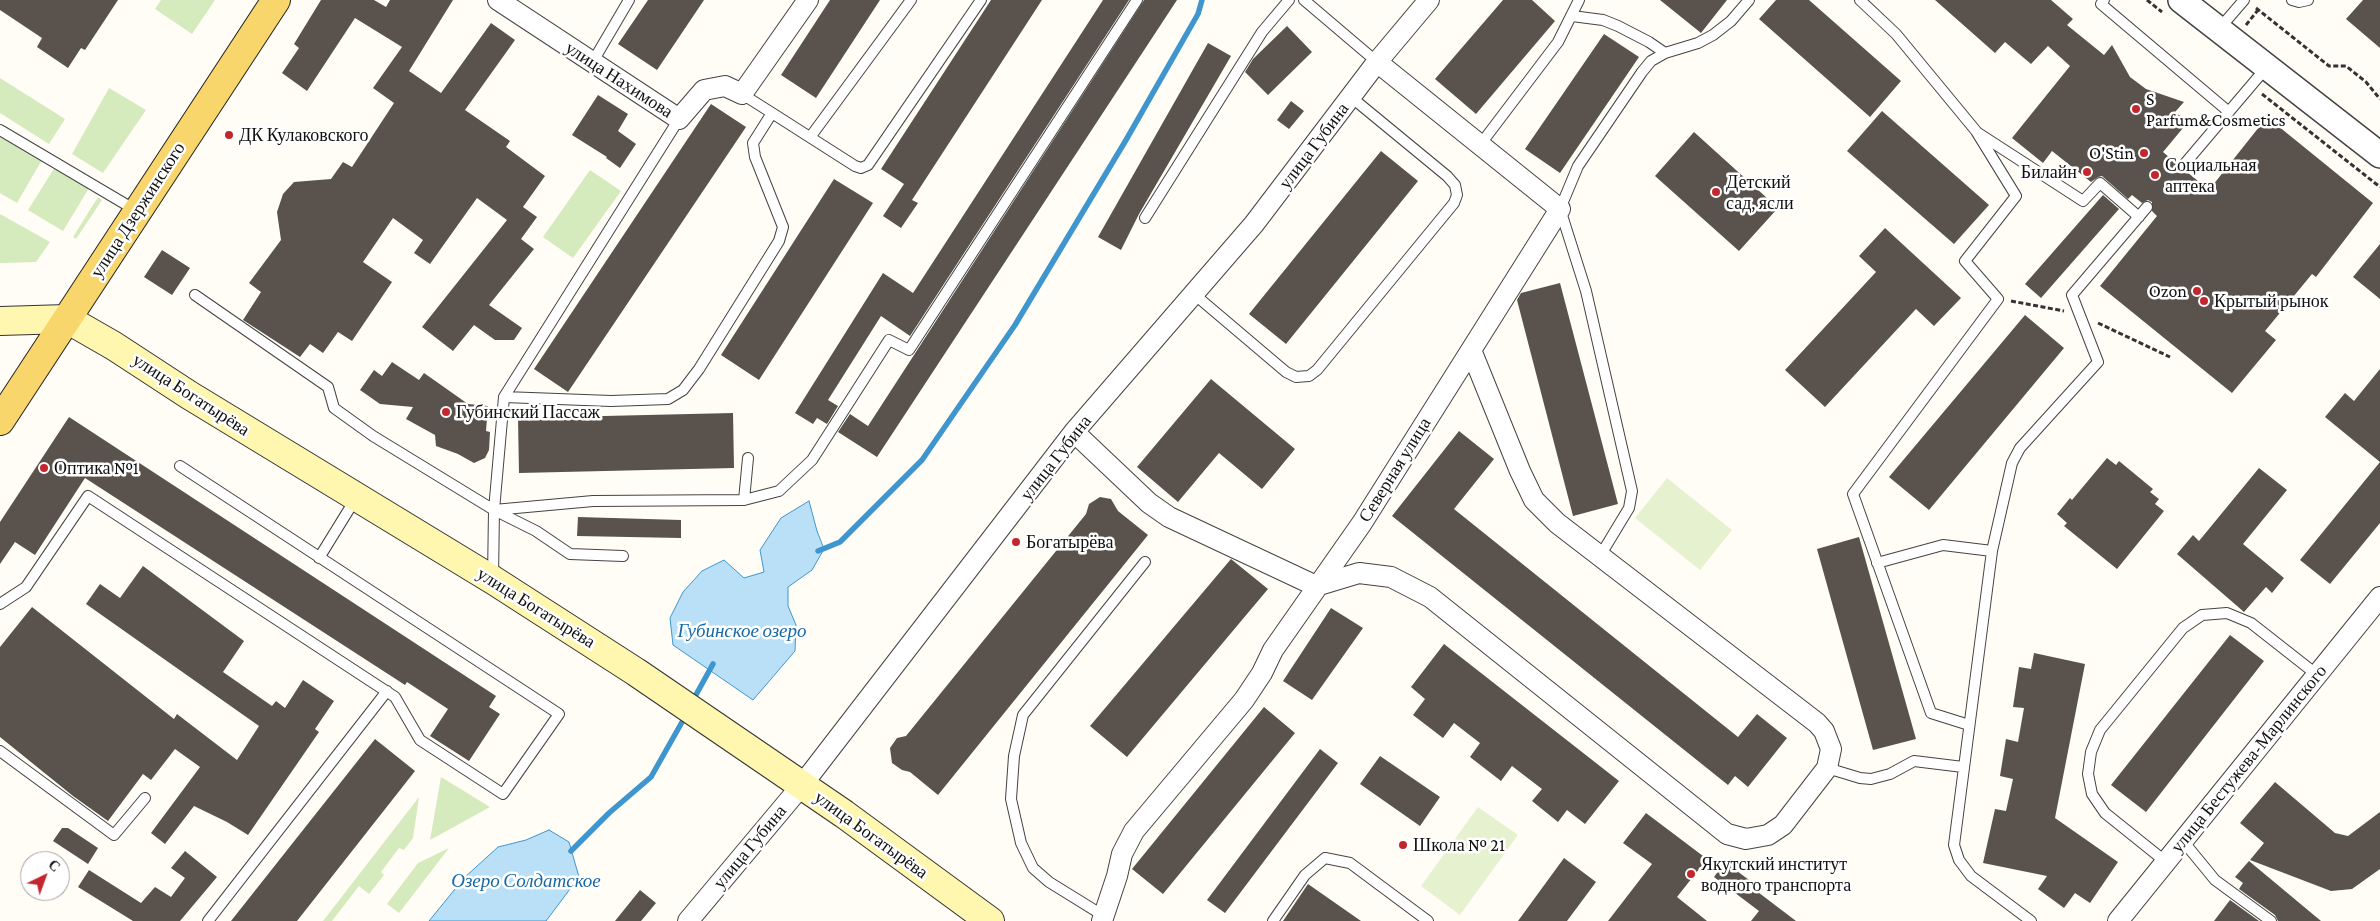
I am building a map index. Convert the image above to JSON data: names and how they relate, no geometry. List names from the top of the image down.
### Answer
{
  "streets": {
    "main road": ["улица Дзержинского", "улица Богатырёва"],
    "street": [
      "улица Нахимова",
      "улица Губина",
      "Северная улица",
      "улица Бестужева-Марлинского"
    ]
  },
  "crossings": [
    ["улица Губина", "улица Богатырёва"],
    ["улица Дзержинского", "улица Богатырёва"]
  ],
  "water": ["Губинское озеро", "Озеро Солдатское"],
  "places": [
    "S Parfum&Cosmetics",
    "ДК Кулаковского",
    "O'Stin",
    "Билайн",
    "Социальная аптека",
    "Детский сад, ясли",
    "Ozon",
    "Крытый рынок",
    "Губинский Пассаж",
    "Оптика №1",
    "Богатырёва",
    "Школа № 21",
    "Якутский институт водного транспорта"
  ],
  "north": "top right"
}
